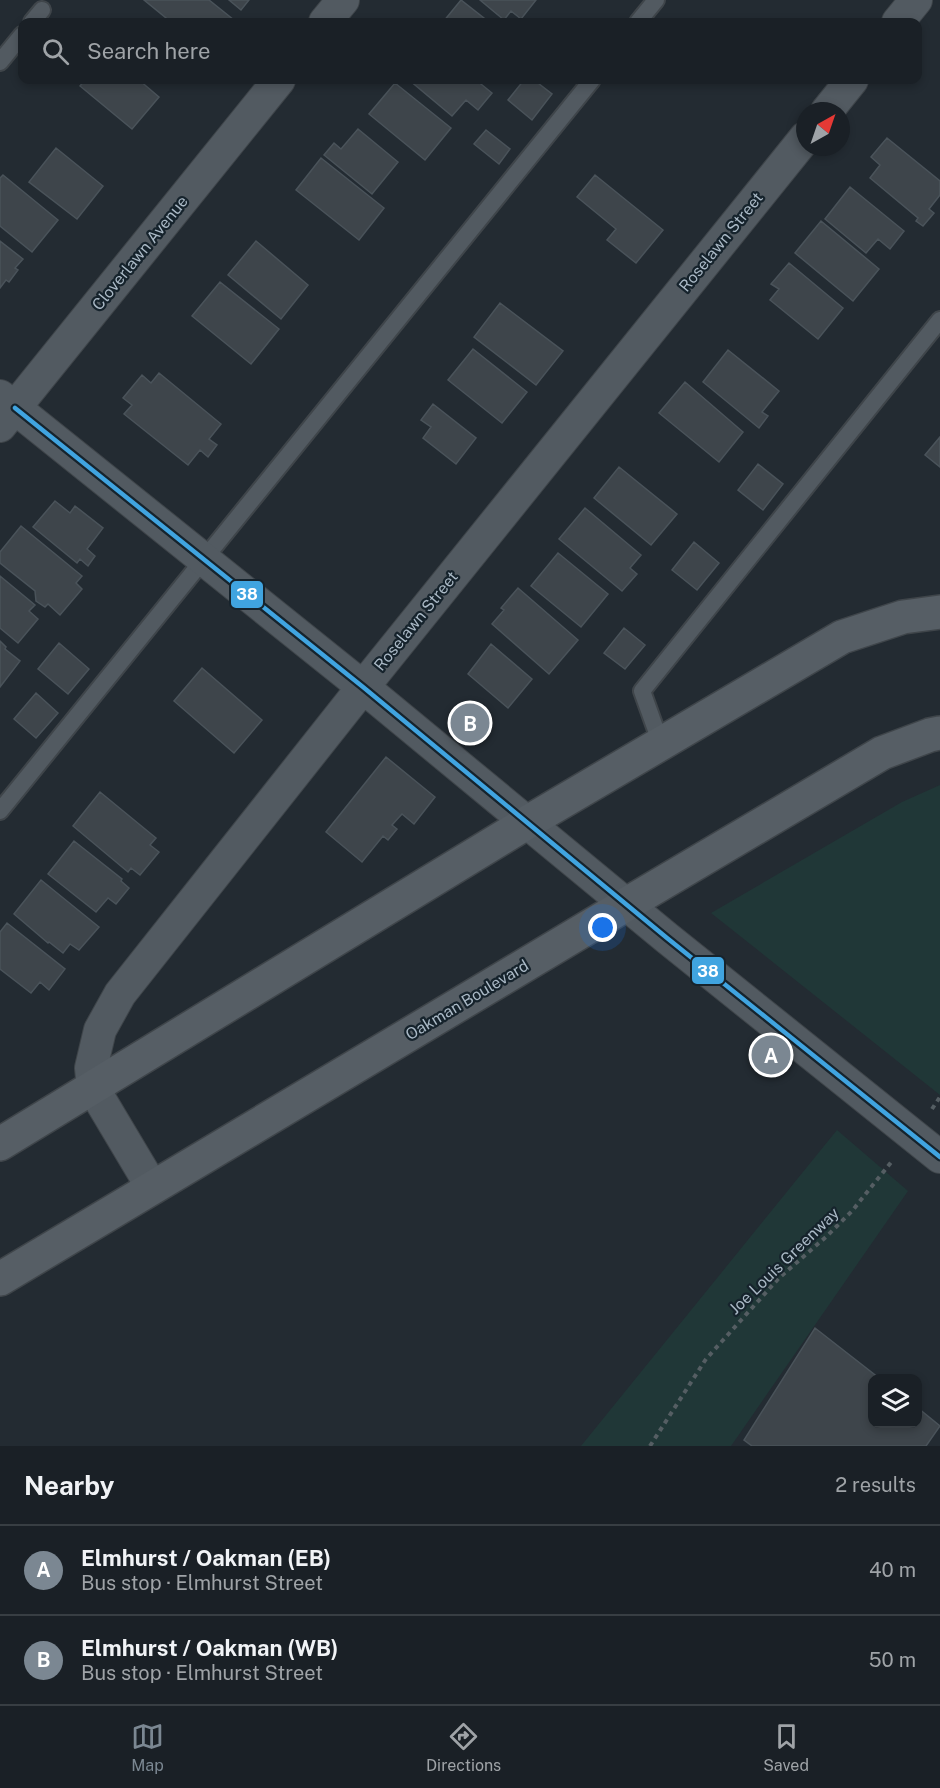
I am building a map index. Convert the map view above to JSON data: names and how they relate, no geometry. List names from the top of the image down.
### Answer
{
  "streets": {
    "street": ["Roselawn Street", "Cloverlawn Avenue", "Oakman Boulevard"],
    "path": ["Joe Louis Greenway"]
  },
  "lines": ["transit line 38"],
  "north": "top right",
  "page": {
    "search": "Search here",
    "pins": ["B", "A"],
    "heading": ["Nearby", "2 results"],
    "list": [
      {
        "mark": "A",
        "name": "Elmhurst / Oakman (EB)",
        "note": "Bus stop · Elmhurst Street",
        "value": "40 m"
      },
      {
        "mark": "B",
        "name": "Elmhurst / Oakman (WB)",
        "note": "Bus stop · Elmhurst Street",
        "value": "50 m"
      }
    ],
    "nav": ["Map", "Directions", "Saved"]
  }
}
